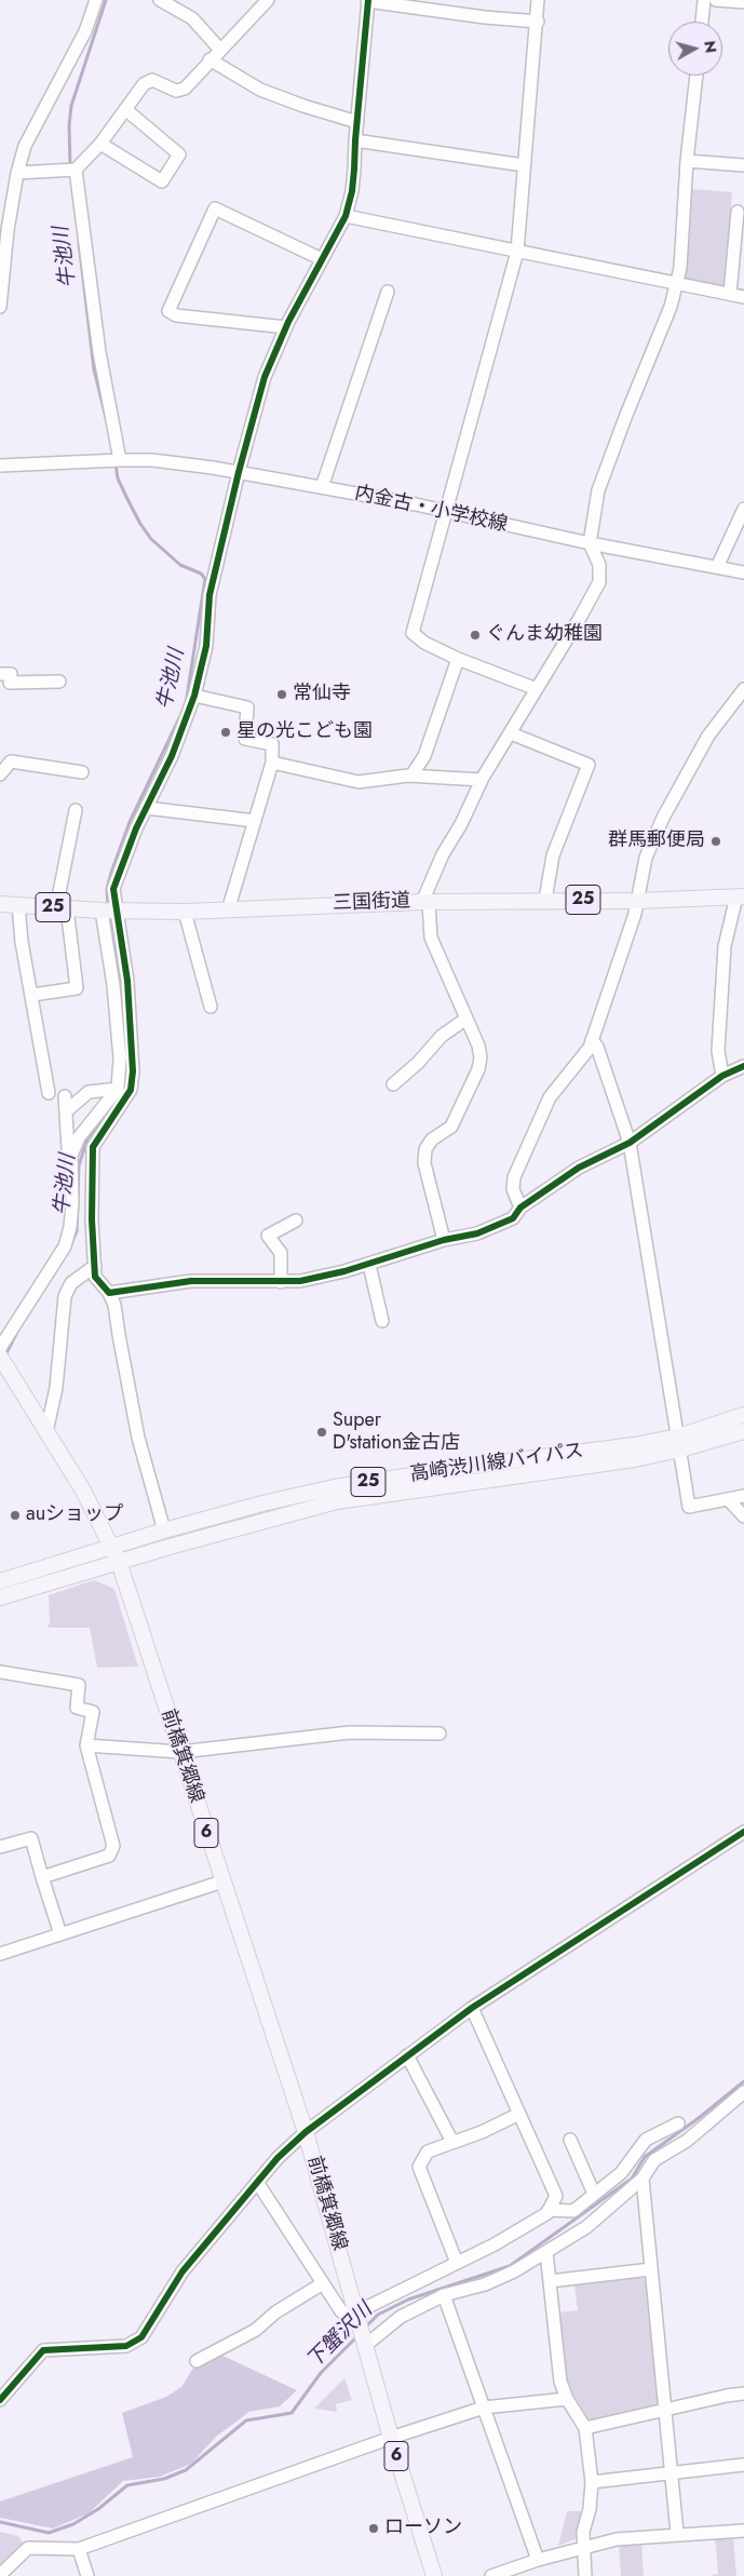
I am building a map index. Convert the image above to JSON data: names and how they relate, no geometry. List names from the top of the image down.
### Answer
{
  "streets": {
    "main road": [
      "25",
      "三国街道",
      "高崎渋川線バイパス",
      "前橋箕郷線",
      "6"
    ],
    "street": ["内金古・小学校線"]
  },
  "crossings": [
    ["高崎渋川線バイパス", "前橋箕郷線"],
    ["前橋箕郷線", "6"]
  ],
  "water": ["牛池川", "下蟹沢川"],
  "places": [
    "ぐんま幼稚園",
    "常仙寺",
    "星の光こども園",
    "群馬郵便局",
    "Super D'station金古店",
    "auショップ",
    "ローソン"
  ],
  "north": "right"
}
